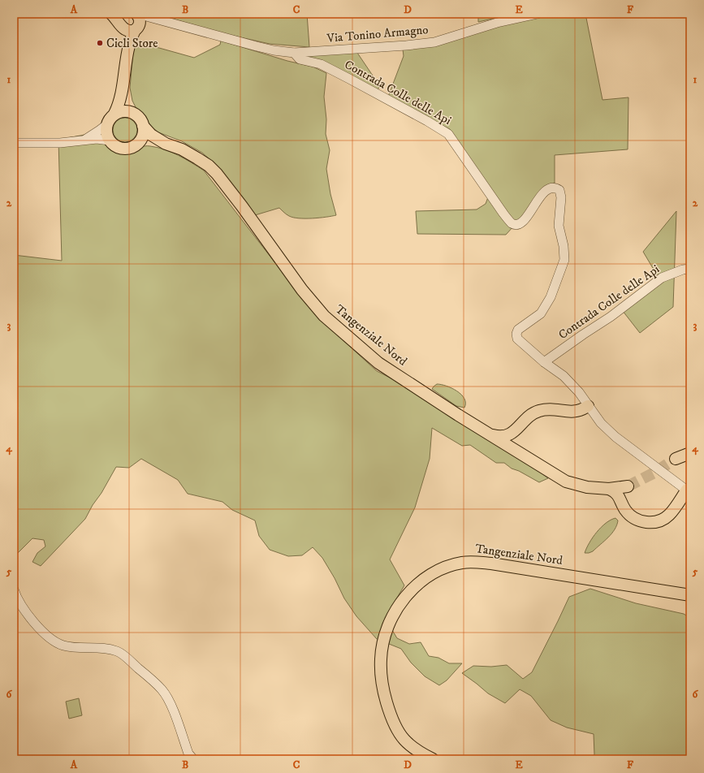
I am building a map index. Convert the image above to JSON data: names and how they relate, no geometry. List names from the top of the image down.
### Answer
{
  "streets": {
    "main road": ["Tangenziale Nord"],
    "street": ["Via Tonino Armagno", "Contrada Colle delle Api"]
  },
  "crossings": [
    ["Via Tonino Armagno", "Contrada Colle delle Api"]
  ],
  "places": ["Cicli Store"],
  "grid": {
    "columns": [
      "A",
      "B",
      "C",
      "D",
      "E",
      "F"
    ],
    "rows": [
      "1",
      "2",
      "3",
      "4",
      "5",
      "6"
    ]
  }
}
